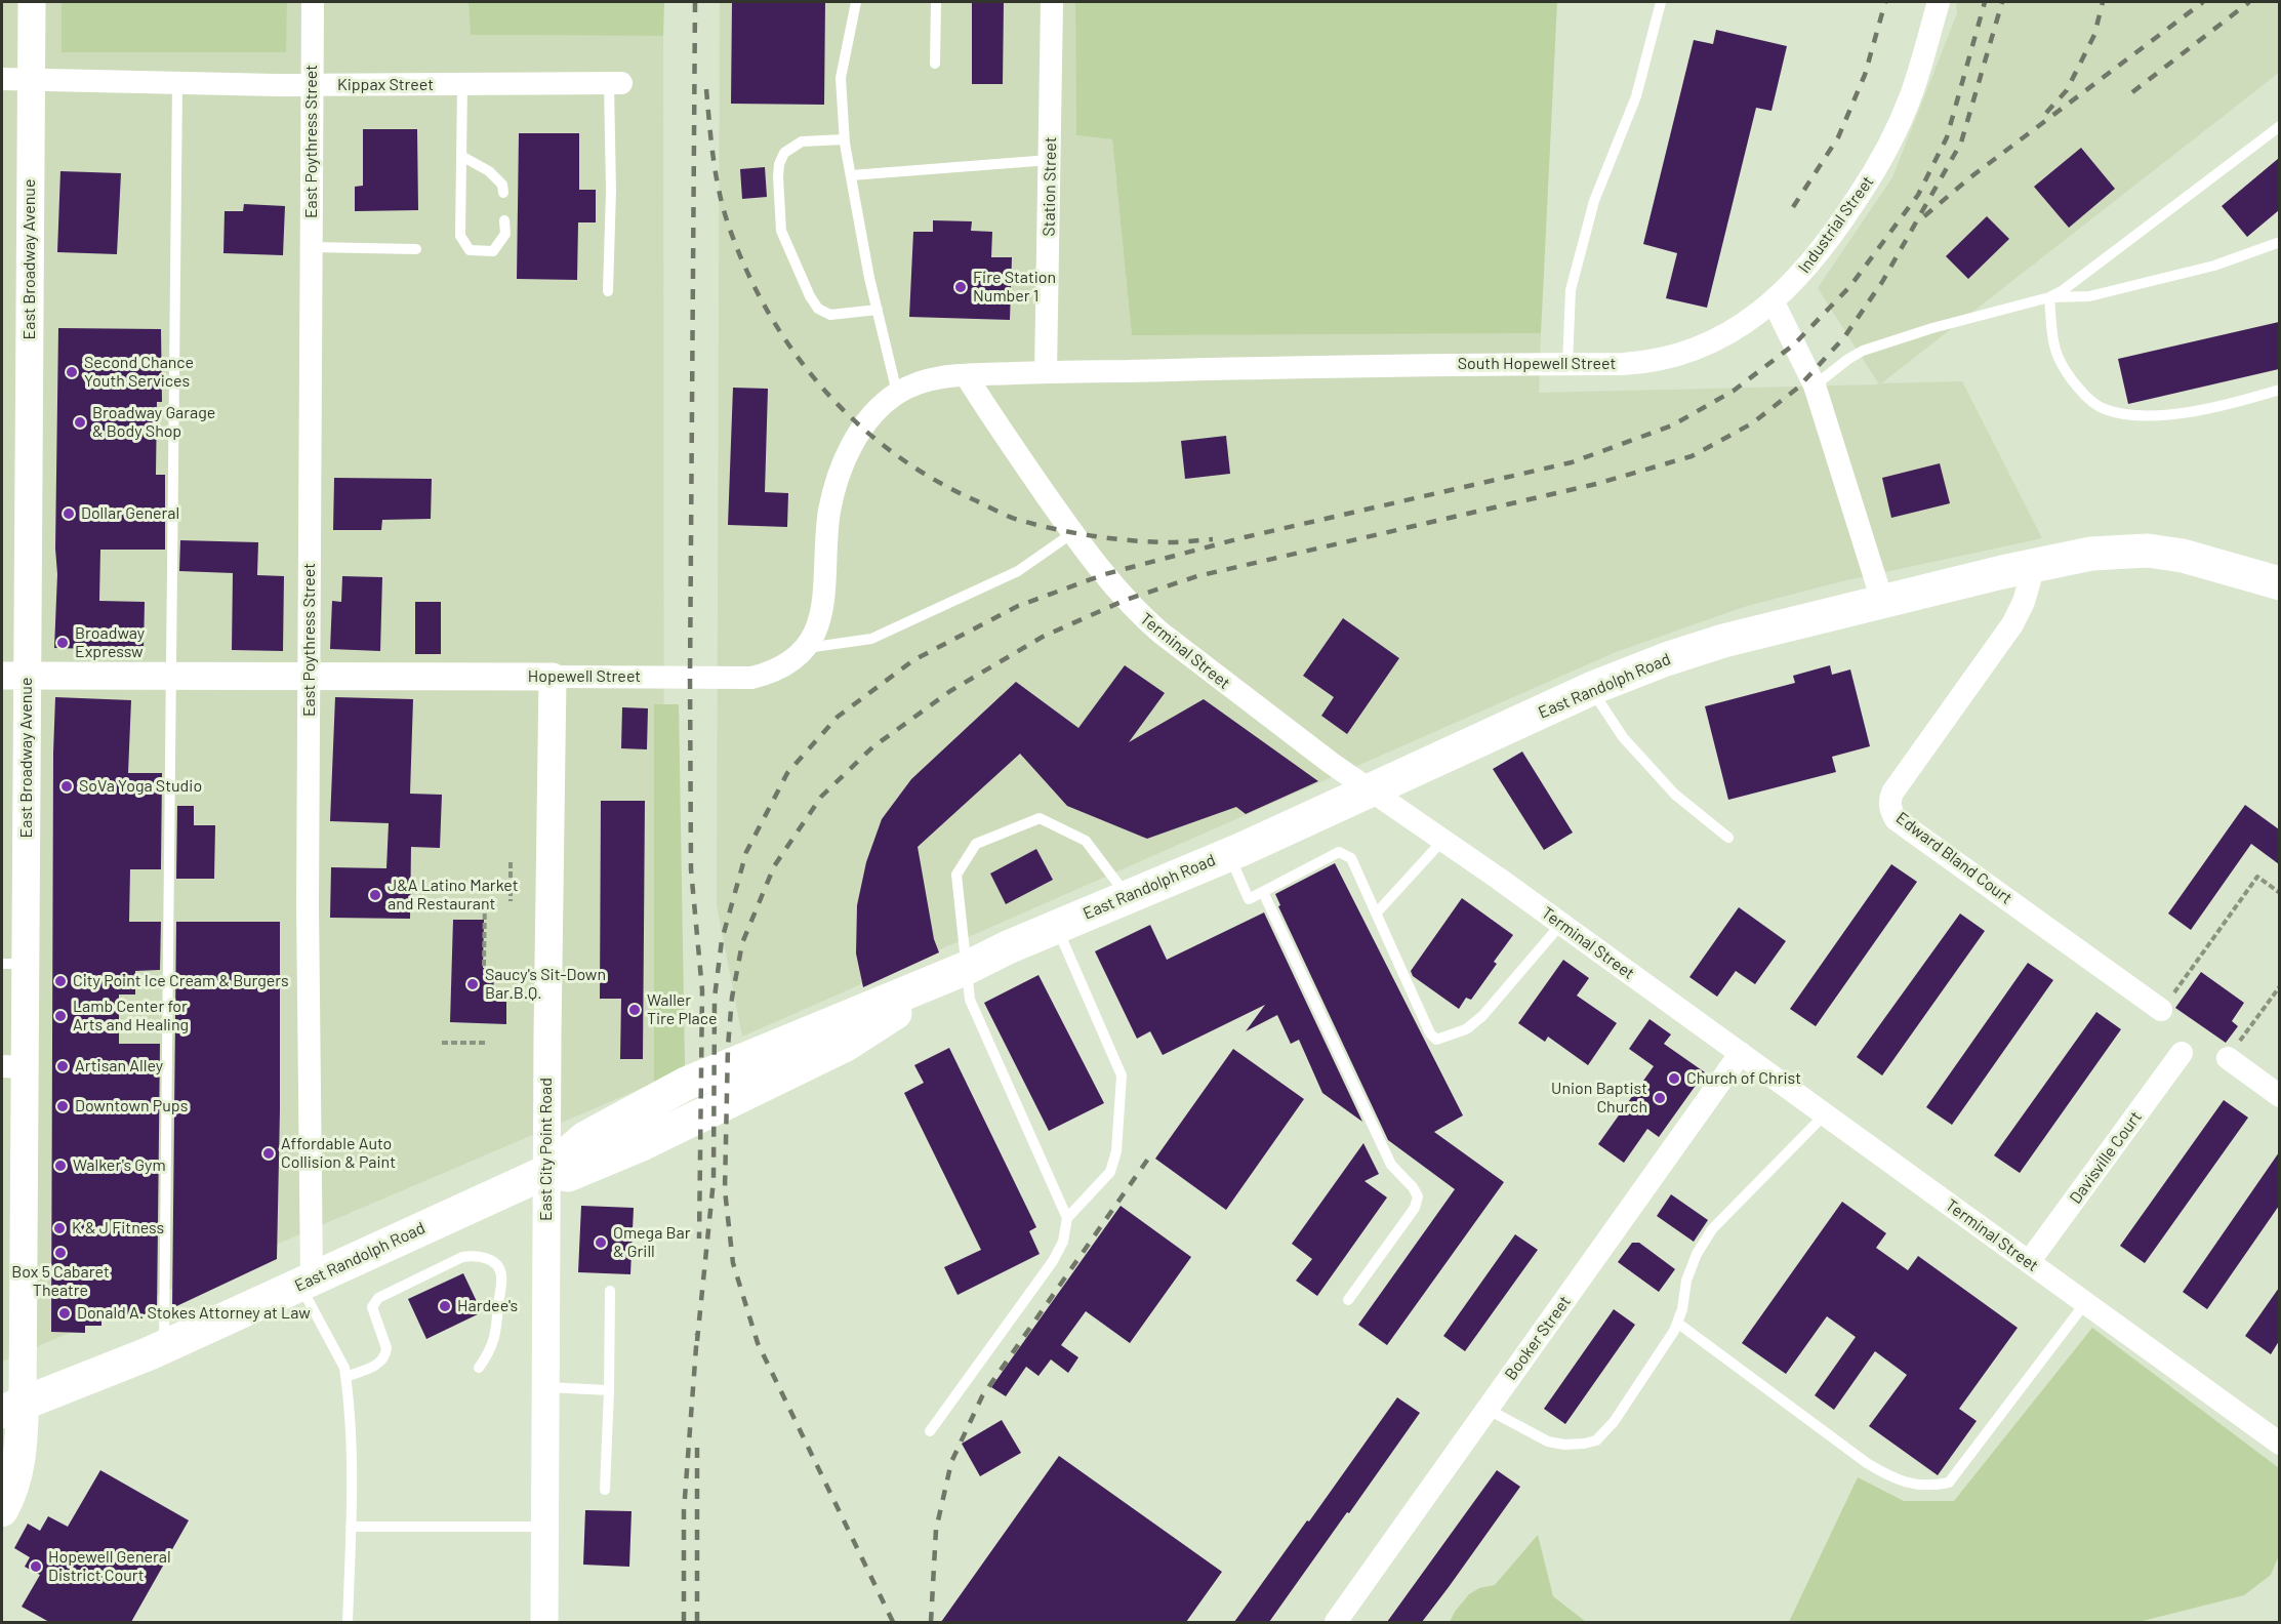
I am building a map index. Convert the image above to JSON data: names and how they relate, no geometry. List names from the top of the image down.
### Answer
{
  "streets": {
    "highway": ["East Randolph Road"],
    "main road": ["East Broadway Avenue"],
    "street": [
      "Kippax Street",
      "East Poythress Street",
      "Station Street",
      "Industrial Street",
      "South Hopewell Street",
      "Terminal Street",
      "Hopewell Street",
      "Edward Bland Court",
      "East City Point Road",
      "Davisville Court",
      "Booker Street"
    ]
  },
  "crossings": [
    ["Kippax Street", "East Poythress Street"],
    ["Kippax Street", "East Broadway Avenue"],
    ["East Poythress Street", "Hopewell Street"],
    ["East Poythress Street", "East Randolph Road"],
    ["Station Street", "South Hopewell Street"],
    ["Industrial Street", "South Hopewell Street"],
    ["East Broadway Avenue", "Hopewell Street"],
    ["East Broadway Avenue", "East Randolph Road"],
    ["South Hopewell Street", "Terminal Street"],
    ["South Hopewell Street", "Hopewell Street"],
    ["Terminal Street", "Hopewell Street"],
    ["Terminal Street", "East Randolph Road"],
    ["Terminal Street", "Davisville Court"],
    ["Terminal Street", "Booker Street"],
    ["Hopewell Street", "East City Point Road"],
    ["East Randolph Road", "Edward Bland Court"],
    ["East Randolph Road", "East City Point Road"]
  ],
  "places": [
    "Fire Station Number 1",
    "Second Chance Youth Services",
    "Broadway Garage & Body Shop",
    "Dollar General",
    "Broadway Expressw",
    "SoVa Yoga Studio",
    "J&A Latino Market and Restaurant",
    "City Point Ice Cream & Burgers",
    "Saucy's Sit-Down Bar.B.Q.",
    "Waller Tire Place",
    "Lamb Center for Arts and Healing",
    "Artisan Alley",
    "Church of Christ",
    "Union Baptist Church",
    "Downtown Pups",
    "Affordable Auto Collision & Paint",
    "Walker's Gym",
    "K & J Fitness",
    "Omega Bar & Grill",
    "Box 5 Cabaret Theatre",
    "Hardee's",
    "Donald A. Stokes Attorney at Law",
    "Hopewell General District Court"
  ]
}
